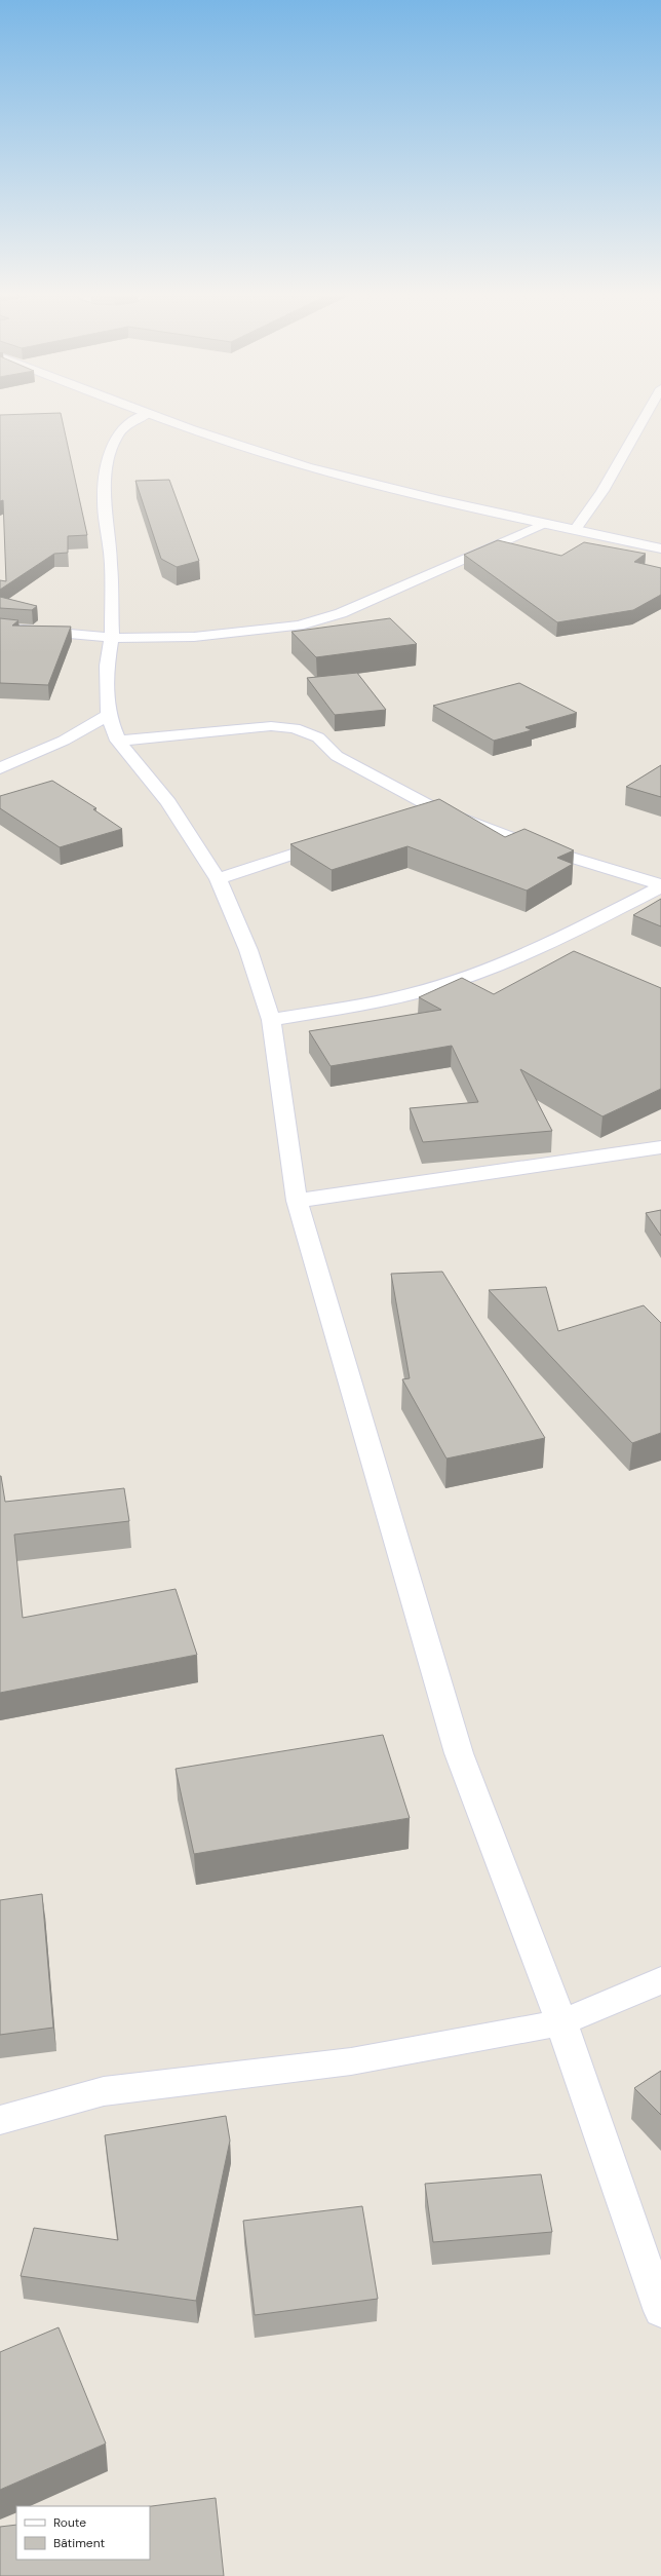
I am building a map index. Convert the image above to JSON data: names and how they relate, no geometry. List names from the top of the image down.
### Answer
{
  "legend": ["Route", "Bâtiment"]
}
